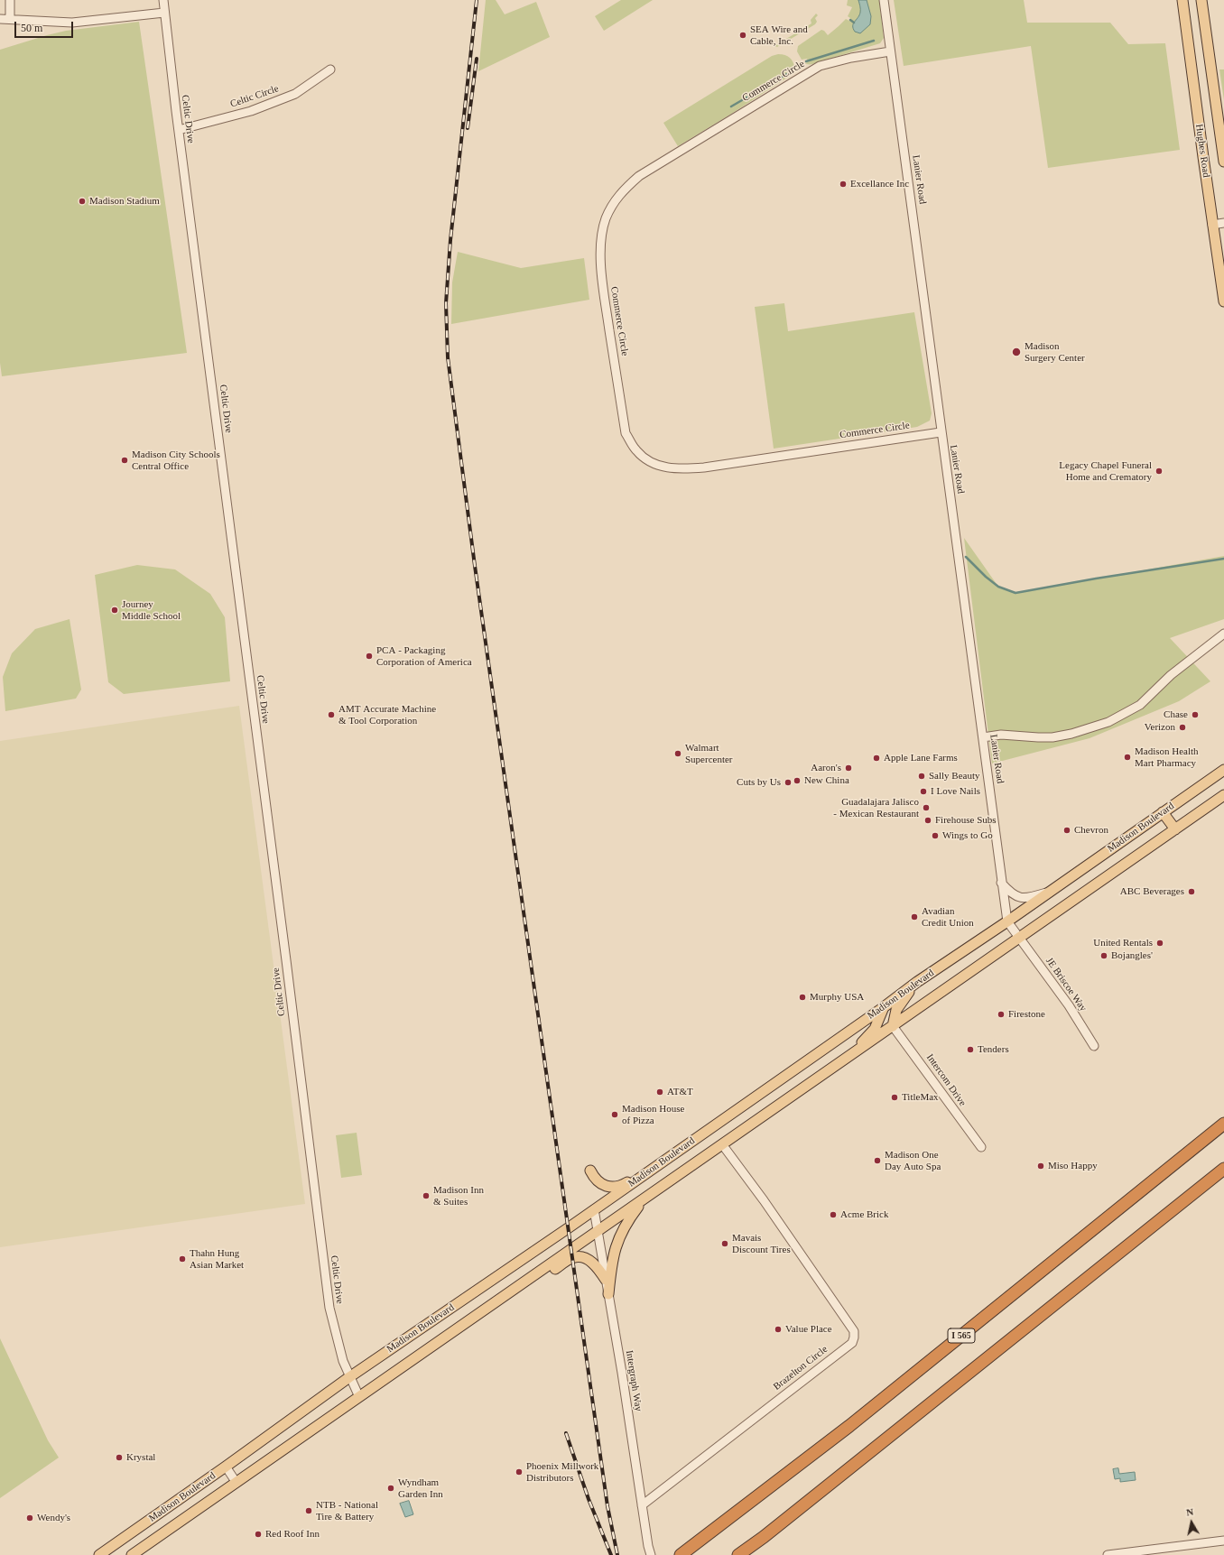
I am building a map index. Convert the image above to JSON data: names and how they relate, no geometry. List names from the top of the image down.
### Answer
{
  "streets": {
    "highway": ["I 565"],
    "main road": ["Hughes Road", "Madison Boulevard"],
    "street": [
      "Commerce Circle",
      "Celtic Circle",
      "Celtic Drive",
      "Lanier Road",
      "JE Briscoe Way",
      "Intercom Drive",
      "Brazelton Circle",
      "Intergraph Way"
    ]
  },
  "crossings": [
    ["Commerce Circle", "Lanier Road"],
    ["Celtic Circle", "Celtic Drive"],
    ["Celtic Drive", "Madison Boulevard"],
    ["Lanier Road", "Madison Boulevard"],
    ["Lanier Road", "JE Briscoe Way"],
    ["Madison Boulevard", "JE Briscoe Way"],
    ["Madison Boulevard", "Intercom Drive"],
    ["Madison Boulevard", "Brazelton Circle"],
    ["Madison Boulevard", "Intergraph Way"],
    ["Brazelton Circle", "Intergraph Way"]
  ],
  "places": [
    "SEA Wire and Cable, Inc.",
    "Excellance Inc",
    "Madison Stadium",
    "Madison Surgery Center",
    "Madison City Schools Central Office",
    "Legacy Chapel Funeral Home and Crematory",
    "Journey Middle School",
    "PCA - Packaging Corporation of America",
    "AMT Accurate Machine & Tool Corporation",
    "Chase",
    "Verizon",
    "Walmart Supercenter",
    "Madison Health Mart Pharmacy",
    "Apple Lane Farms",
    "Aaron's",
    "Sally Beauty",
    "New China",
    "Cuts by Us",
    "I Love Nails",
    "Guadalajara Jalisco - Mexican Restaurant",
    "Firehouse Subs",
    "Chevron",
    "Wings to Go",
    "ABC Beverages",
    "Avadian Credit Union",
    "United Rentals",
    "Bojangles'",
    "Murphy USA",
    "Firestone",
    "Tenders",
    "AT&T",
    "TitleMax",
    "Madison House of Pizza",
    "Madison One Day Auto Spa",
    "Miso Happy",
    "Madison Inn & Suites",
    "Acme Brick",
    "Mavais Discount Tires",
    "Thahn Hung Asian Market",
    "Value Place",
    "Krystal",
    "Phoenix Millwork Distributors",
    "Wyndham Garden Inn",
    "NTB - National Tire & Battery",
    "Wendy's",
    "Red Roof Inn"
  ],
  "scale_bar": "50 m",
  "north": "top"
}
